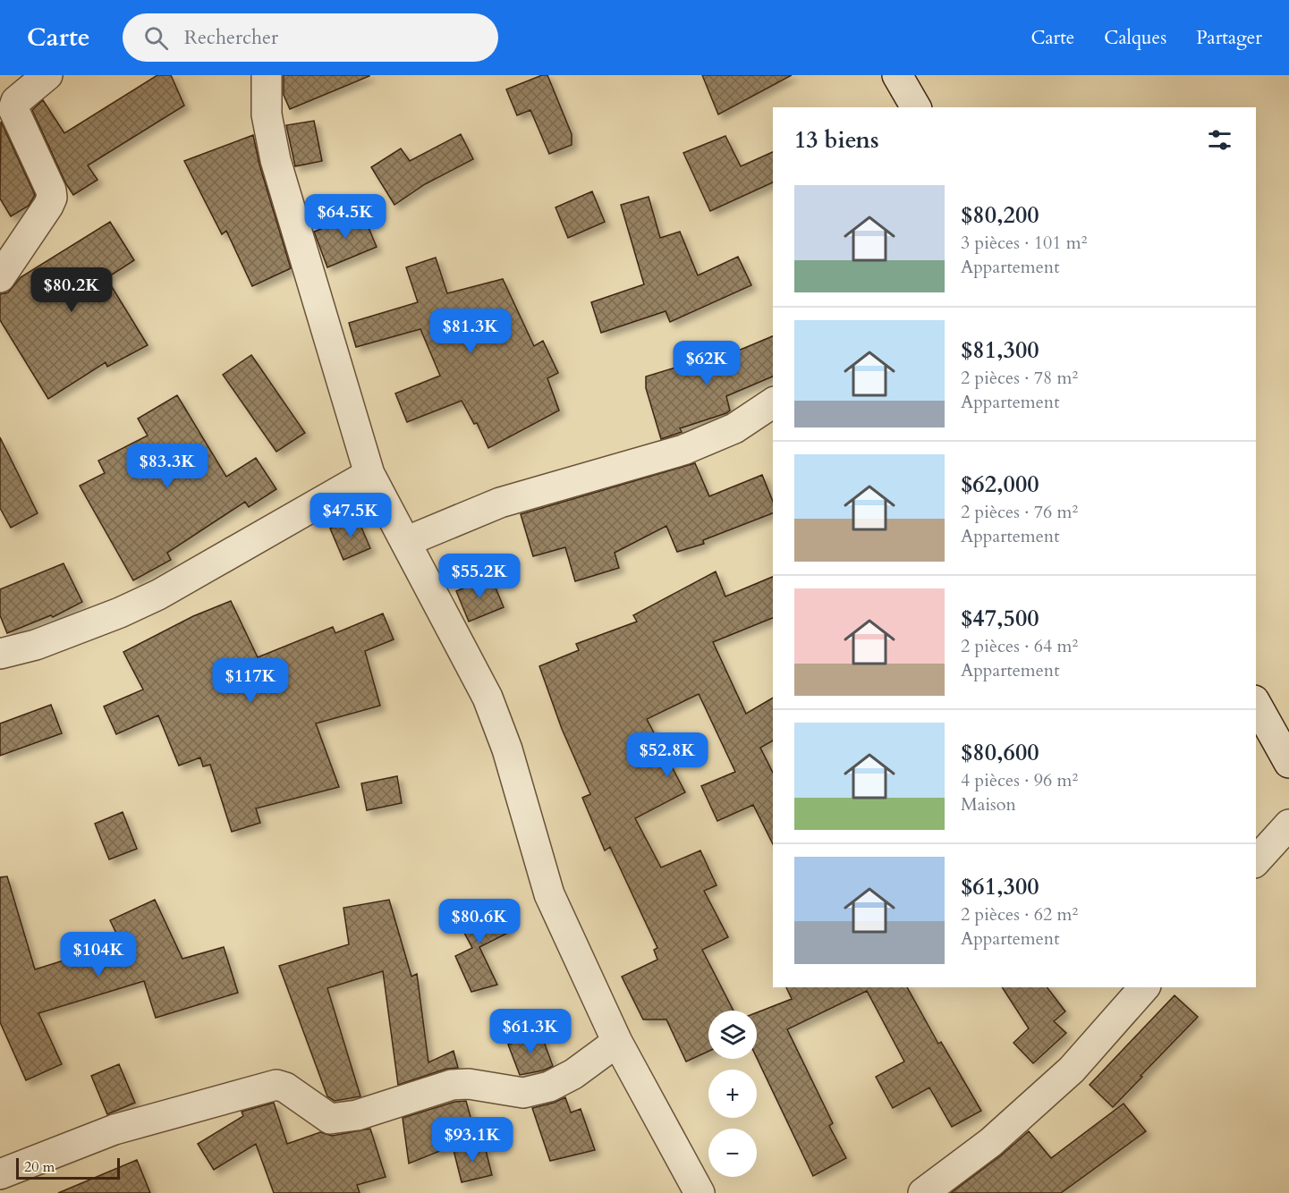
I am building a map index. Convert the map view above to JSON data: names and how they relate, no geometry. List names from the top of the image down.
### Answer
{
  "scale_bar": "20 m",
  "page": {
    "header": "Carte",
    "search": "Rechercher",
    "nav": ["Carte", "Calques", "Partager"],
    "heading": "13 biens",
    "list": [
      {
        "name": "$80,200",
        "note": "3 pièces · 101 m² · Appartement"
      },
      {
        "name": "$81,300",
        "note": "2 pièces · 78 m² · Appartement"
      },
      {
        "name": "$62,000",
        "note": "2 pièces · 76 m² · Appartement"
      },
      {
        "name": "$47,500",
        "note": "2 pièces · 64 m² · Appartement"
      },
      {
        "name": "$80,600",
        "note": "4 pièces · 96 m² · Maison"
      },
      {
        "name": "$61,300",
        "note": "2 pièces · 62 m² · Appartement"
      }
    ],
    "price": [
      "$64.5K",
      "$80.2K",
      "$81.3K",
      "$62K",
      "$83.3K",
      "$47.5K",
      "$55.2K",
      "$117K",
      "$52.8K",
      "$80.6K",
      "$104K",
      "$61.3K",
      "$93.1K"
    ],
    "map_buttons": ["+", "−"],
    "scale": "20 m"
  }
}
